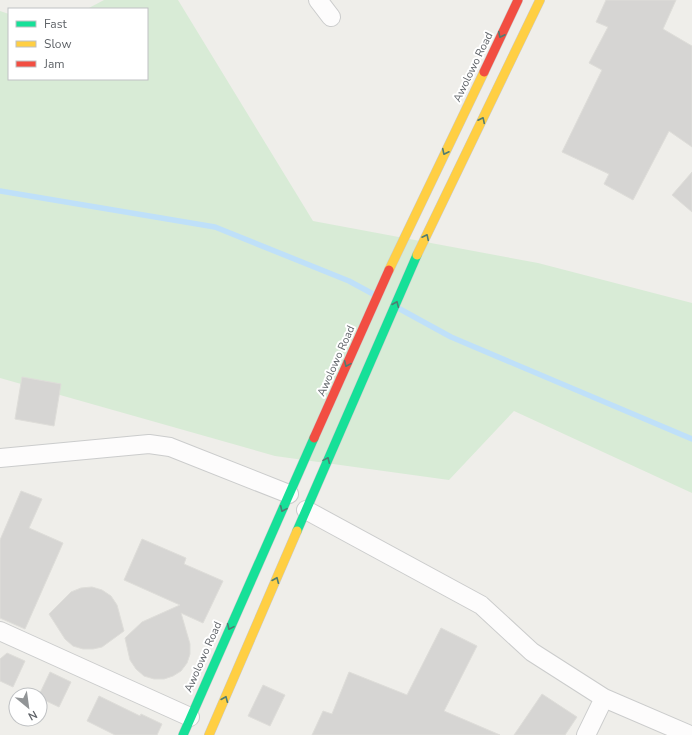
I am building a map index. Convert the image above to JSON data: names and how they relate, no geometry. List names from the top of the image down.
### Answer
{
  "streets": {
    "main road": ["Awolowo Road"]
  },
  "legend": ["Fast", "Slow", "Jam"],
  "north": "bottom right"
}
